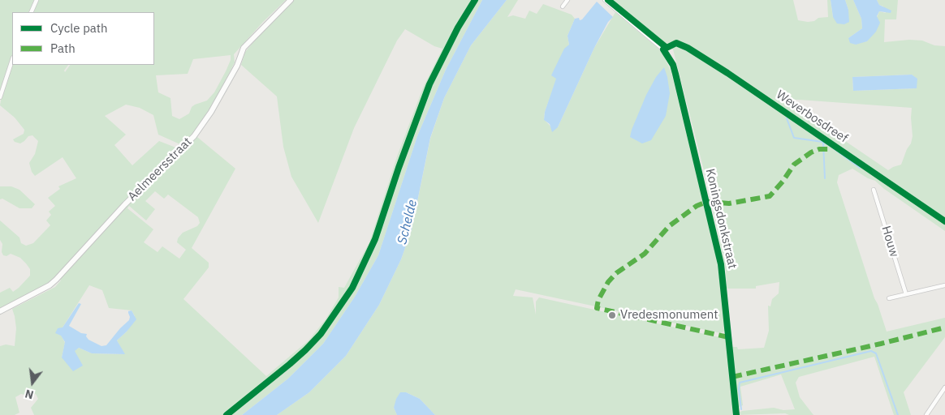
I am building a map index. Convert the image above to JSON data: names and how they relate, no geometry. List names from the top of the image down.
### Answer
{
  "streets": {
    "street": ["Aelmeersstraat", "Koningsdonkstraat", "Houw"],
    "cycle path": ["Weverbosdreef"]
  },
  "water": ["Schelde"],
  "places": ["Vredesmonument"],
  "legend": ["Cycle path", "Path"],
  "north": "bottom"
}
